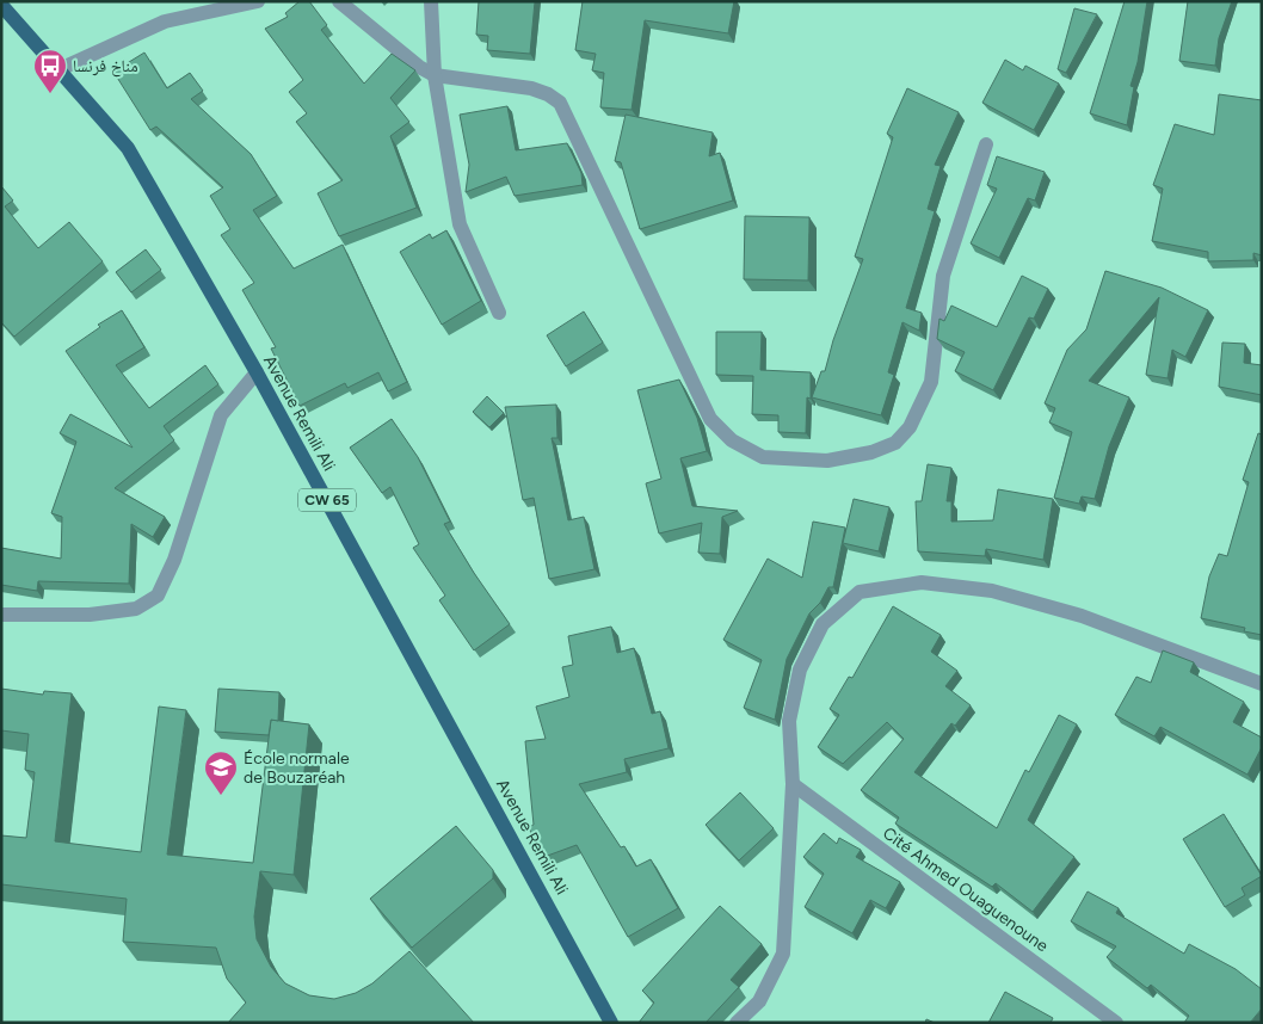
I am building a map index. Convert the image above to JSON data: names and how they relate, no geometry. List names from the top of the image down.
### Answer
{
  "streets": {
    "main road": ["Avenue Remili Ali", "CW 65"],
    "street": ["Cité Ahmed Ouaguenoune"]
  },
  "places": {
    "bus stop": ["مناخ فرنسا"],
    "school or university": ["École normale de Bouzaréah"]
  }
}
